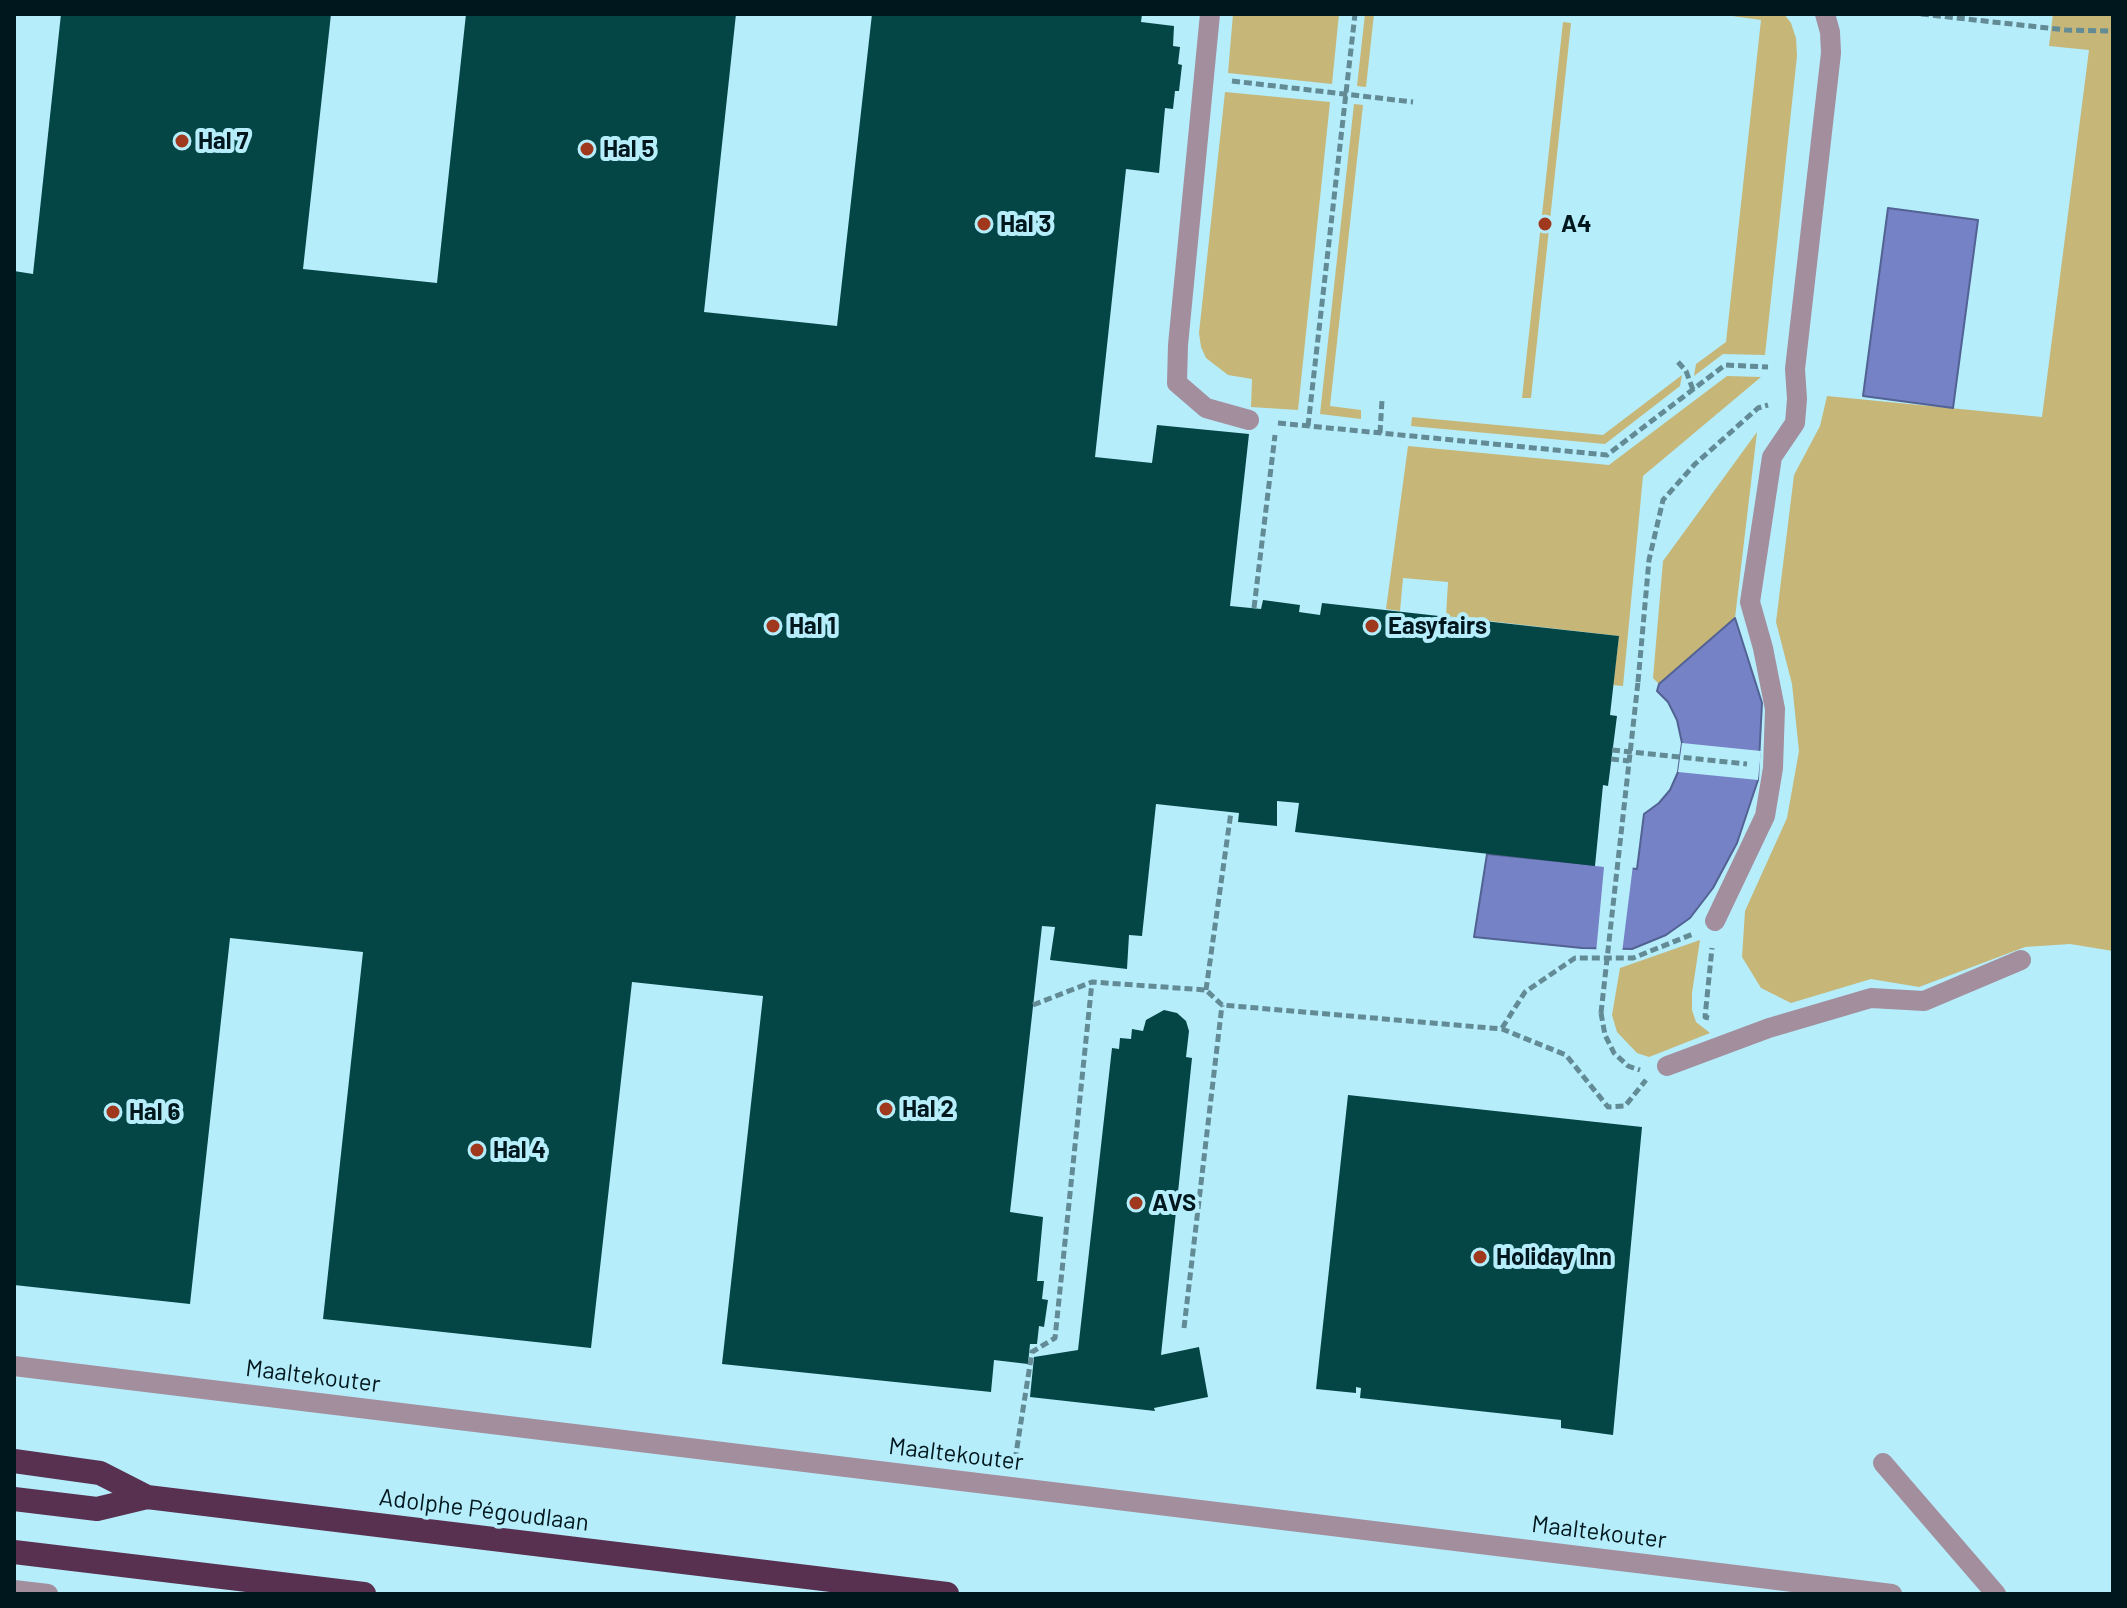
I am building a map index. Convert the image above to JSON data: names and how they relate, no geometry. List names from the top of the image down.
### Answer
{
  "streets": {
    "highway": ["Adolphe Pégoudlaan"],
    "street": ["Maaltekouter"]
  },
  "places": [
    "Hal 7",
    "Hal 5",
    "Hal 3",
    "A4",
    "Hal 1",
    "Easyfairs",
    "Hal 2",
    "Hal 6",
    "Hal 4",
    "AVS",
    "Holiday Inn"
  ]
}
